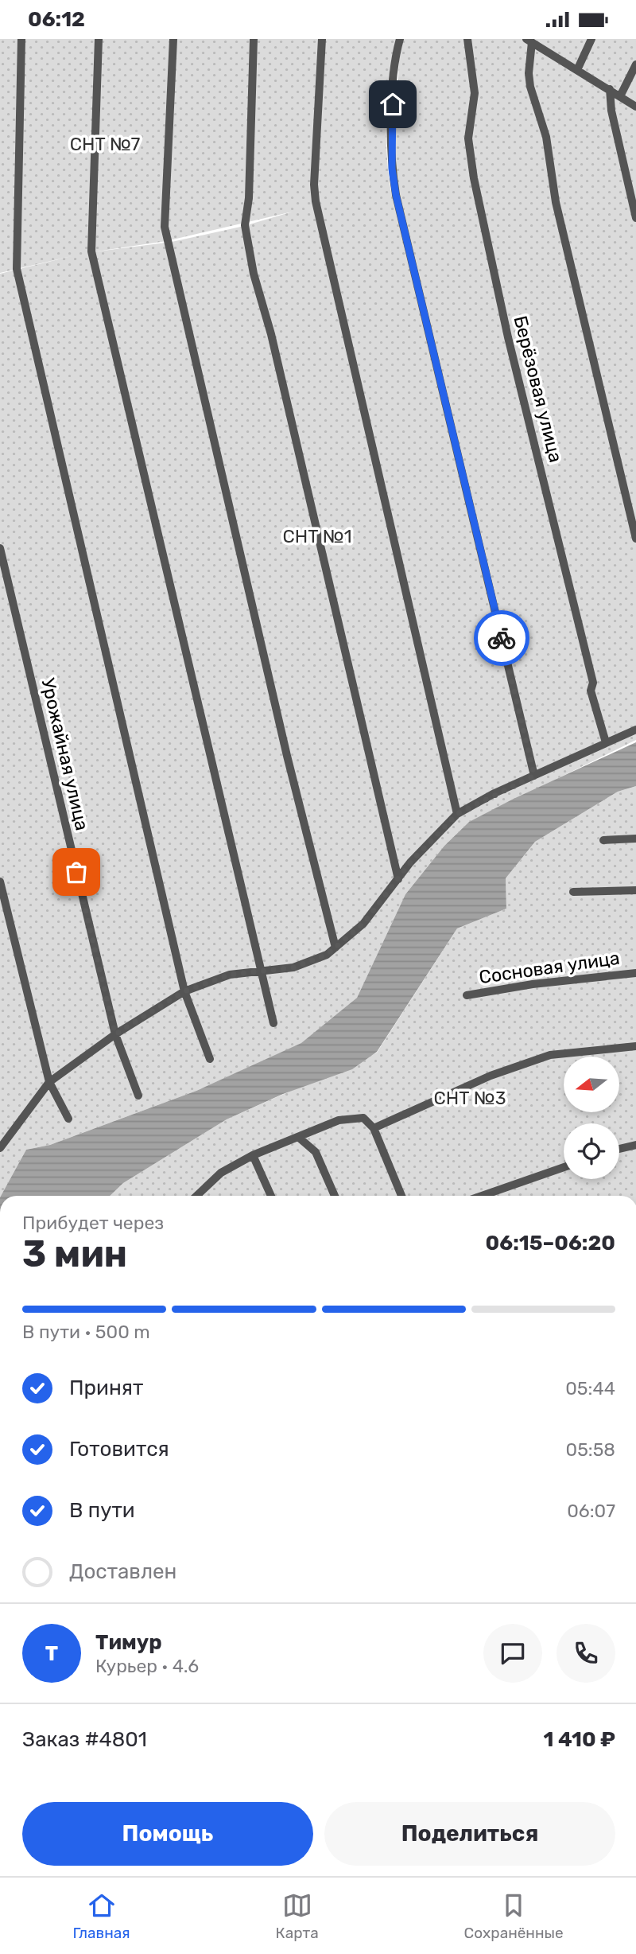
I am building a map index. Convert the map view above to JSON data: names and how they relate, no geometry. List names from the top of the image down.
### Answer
{
  "streets": {
    "street": ["Берёзовая улица", "Урожайная улица", "Сосновая улица"]
  },
  "parks": ["СНТ №7", "СНТ №1", "СНТ №3"],
  "north": "left",
  "page": {
    "status": "06:12",
    "heading": ["3 мин", "Прибудет через", "06:15–06:20"],
    "panel": [
      "Тимур",
      "Курьер · 4.6",
      "Заказ #4801",
      "1 410 ₽"
    ],
    "bar": "В пути · 500 m",
    "list": [
      ["Принят", "05:44"],
      ["Готовится", "05:58"],
      ["В пути", "06:07"],
      "Доставлен"
    ],
    "round": "Т",
    "buttons": ["Помощь", "Поделиться"],
    "tabs": ["Главная", "Карта", "Сохранённые"]
  }
}
